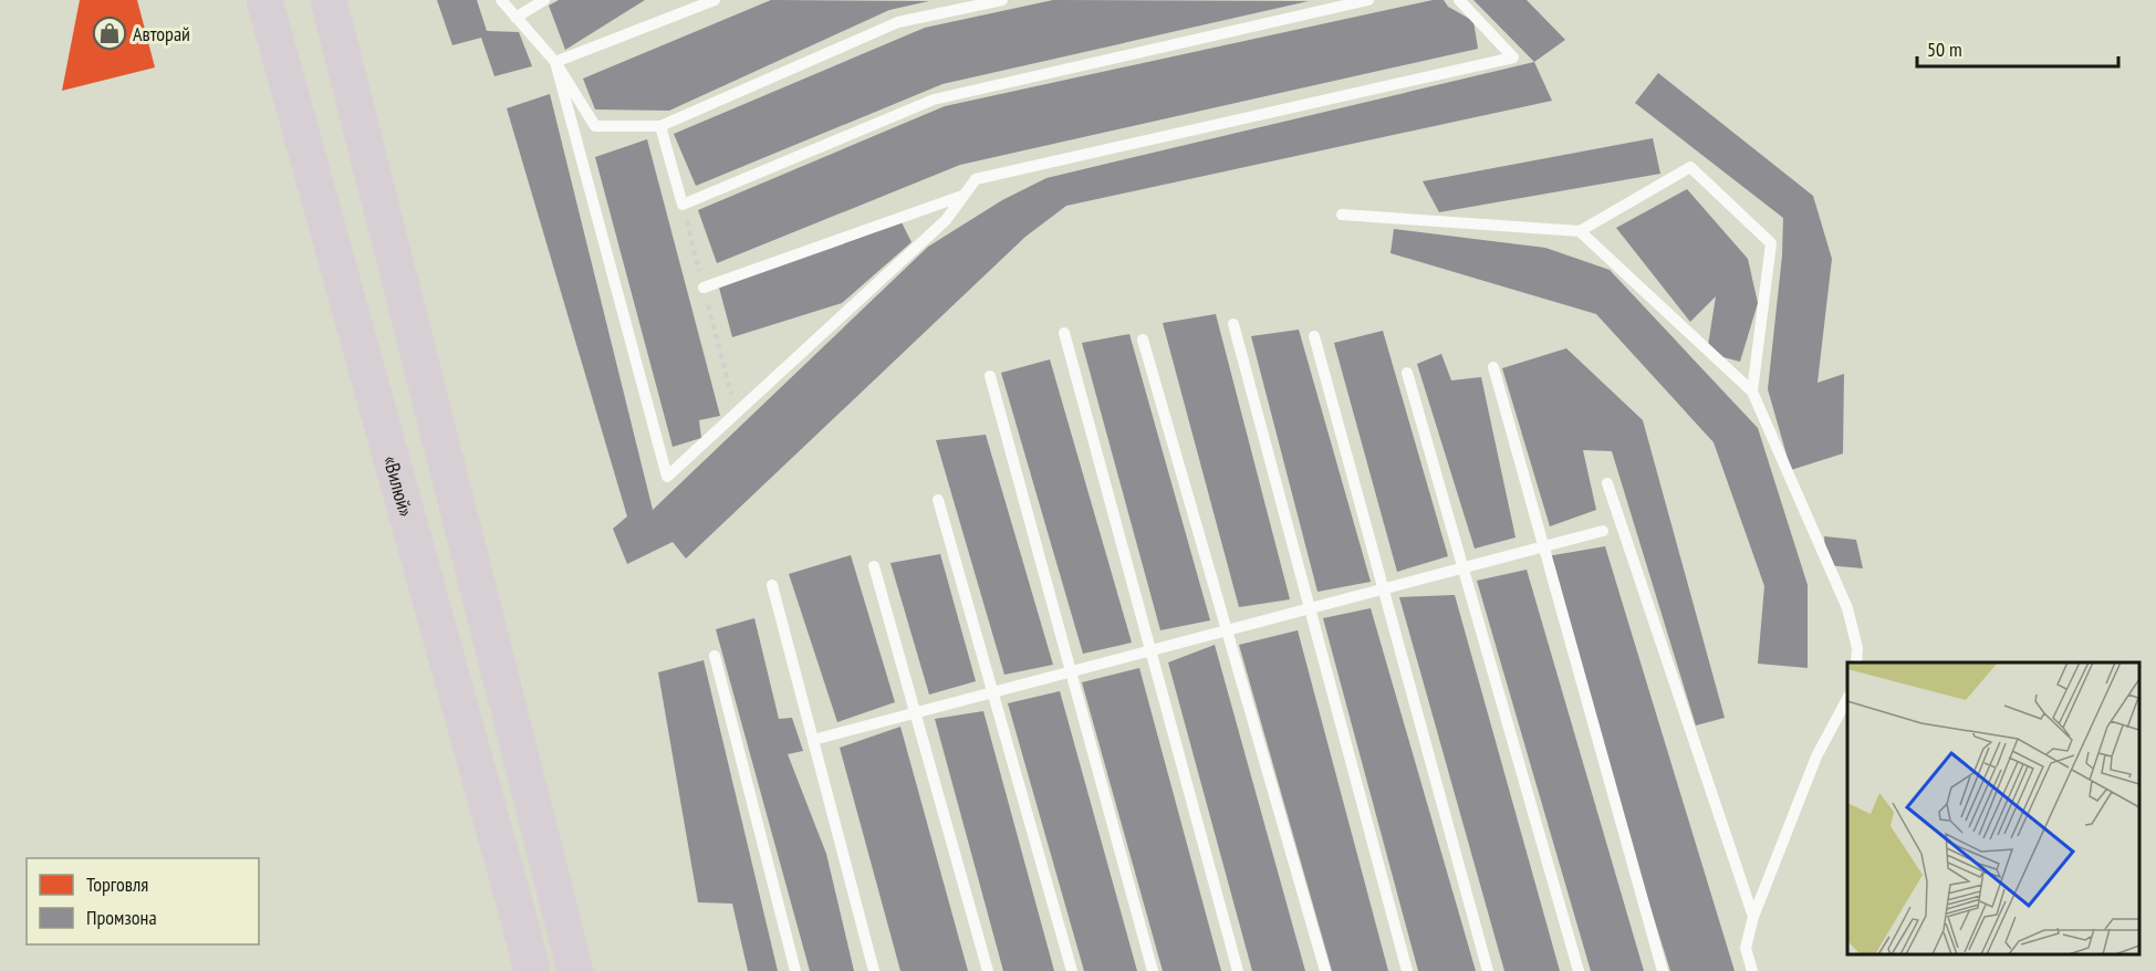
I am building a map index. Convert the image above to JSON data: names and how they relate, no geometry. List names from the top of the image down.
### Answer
{
  "streets": {
    "highway": ["«Вилюй»"]
  },
  "places": {
    "shop": ["Авторай"]
  },
  "legend": ["Торговля", "Промзона"],
  "scale_bar": "50 m"
}
